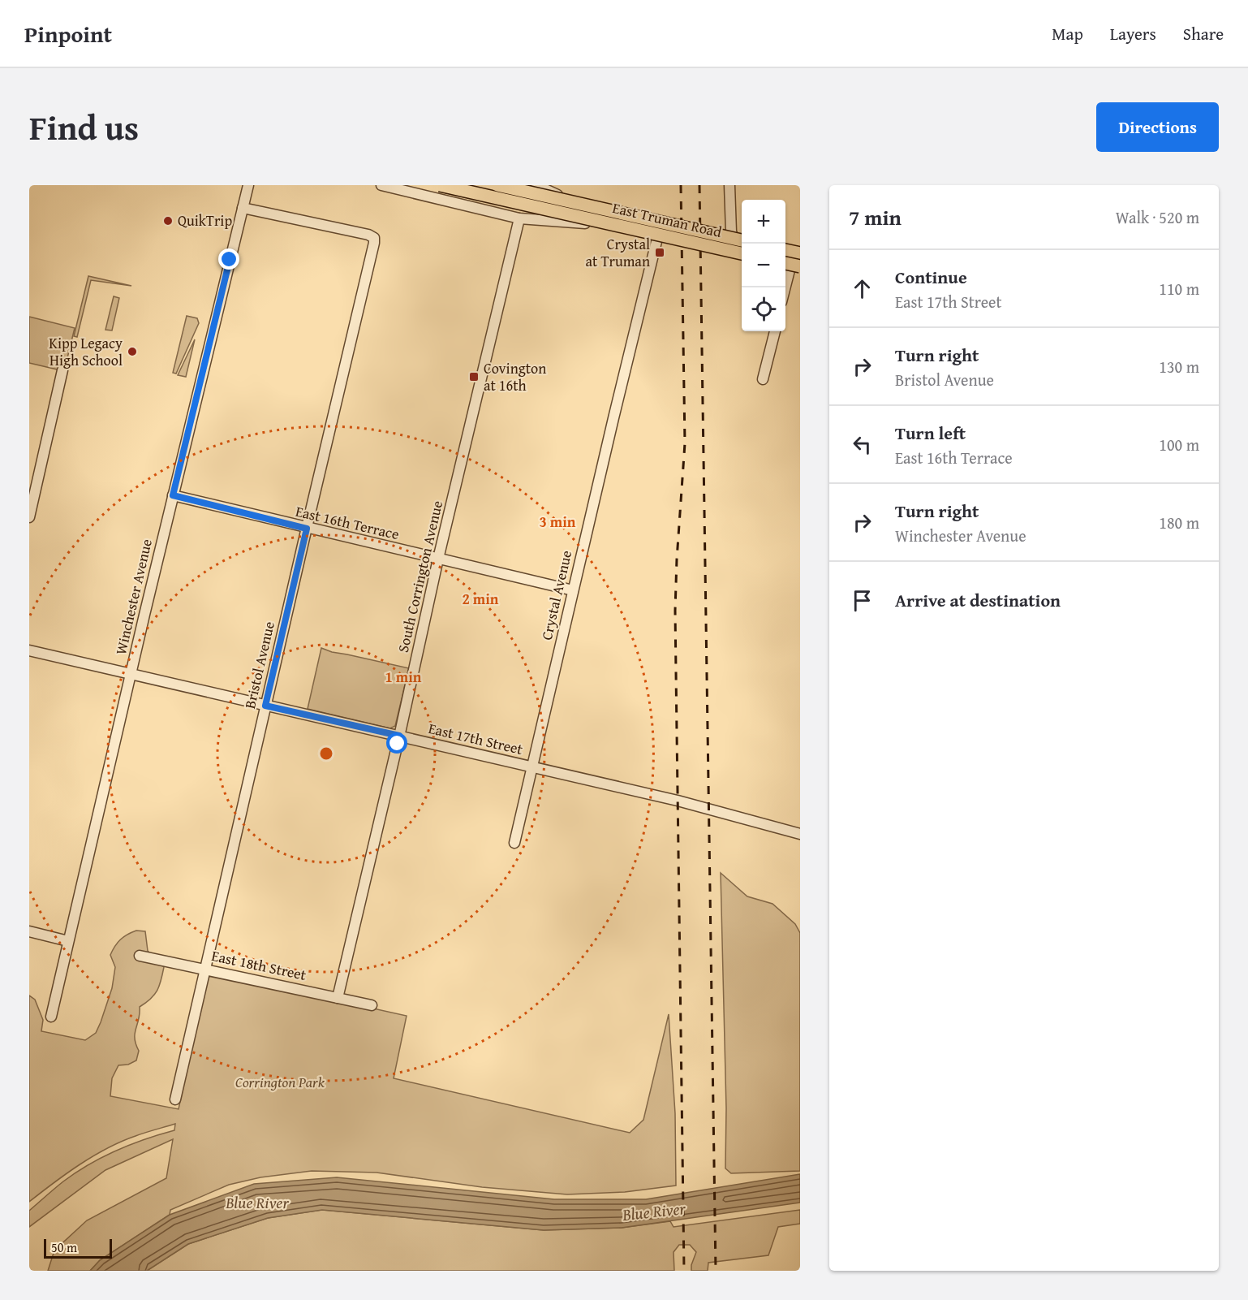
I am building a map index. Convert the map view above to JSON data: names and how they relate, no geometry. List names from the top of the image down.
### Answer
{
  "streets": {
    "main road": ["East Truman Road"],
    "street": [
      "East 16th Terrace",
      "South Corrington Avenue",
      "Crystal Avenue",
      "Winchester Avenue",
      "Bristol Avenue",
      "East 17th Street",
      "East 18th Street"
    ]
  },
  "crossings": [
    ["East 16th Terrace", "South Corrington Avenue"],
    ["East 16th Terrace", "Crystal Avenue"],
    ["East 16th Terrace", "Winchester Avenue"],
    ["East 16th Terrace", "Bristol Avenue"],
    ["South Corrington Avenue", "East 17th Street"],
    ["South Corrington Avenue", "East 18th Street"],
    ["Crystal Avenue", "East 17th Street"],
    ["Winchester Avenue", "Bristol Avenue"],
    ["Winchester Avenue", "East 17th Street"],
    ["Bristol Avenue", "East 17th Street"],
    ["Bristol Avenue", "East 18th Street"]
  ],
  "water": ["Blue River"],
  "parks": ["Corrington Park"],
  "places": {
    "other": ["QuikTrip", "Kipp Legacy High School"],
    "transit": ["Crystal at Truman", "Covington at 16th"]
  },
  "scale_bar": "50 m",
  "page": {
    "header": "Pinpoint",
    "nav": ["Map", "Layers", "Share"],
    "title": "Find us",
    "buttons": "Directions",
    "heading": ["7 min", "Walk · 520 m"],
    "map_buttons": ["+", "−"],
    "list": [
      ["Continue", "East 17th Street", "110 m"],
      ["Turn right", "Bristol Avenue", "130 m"],
      ["Turn left", "East 16th Terrace", "100 m"],
      ["Turn right", "Winchester Avenue", "180 m"],
      "Arrive at destination"
    ],
    "scale": "50 m"
  },
  "rings": ["3 min", "2 min", "1 min"]
}
